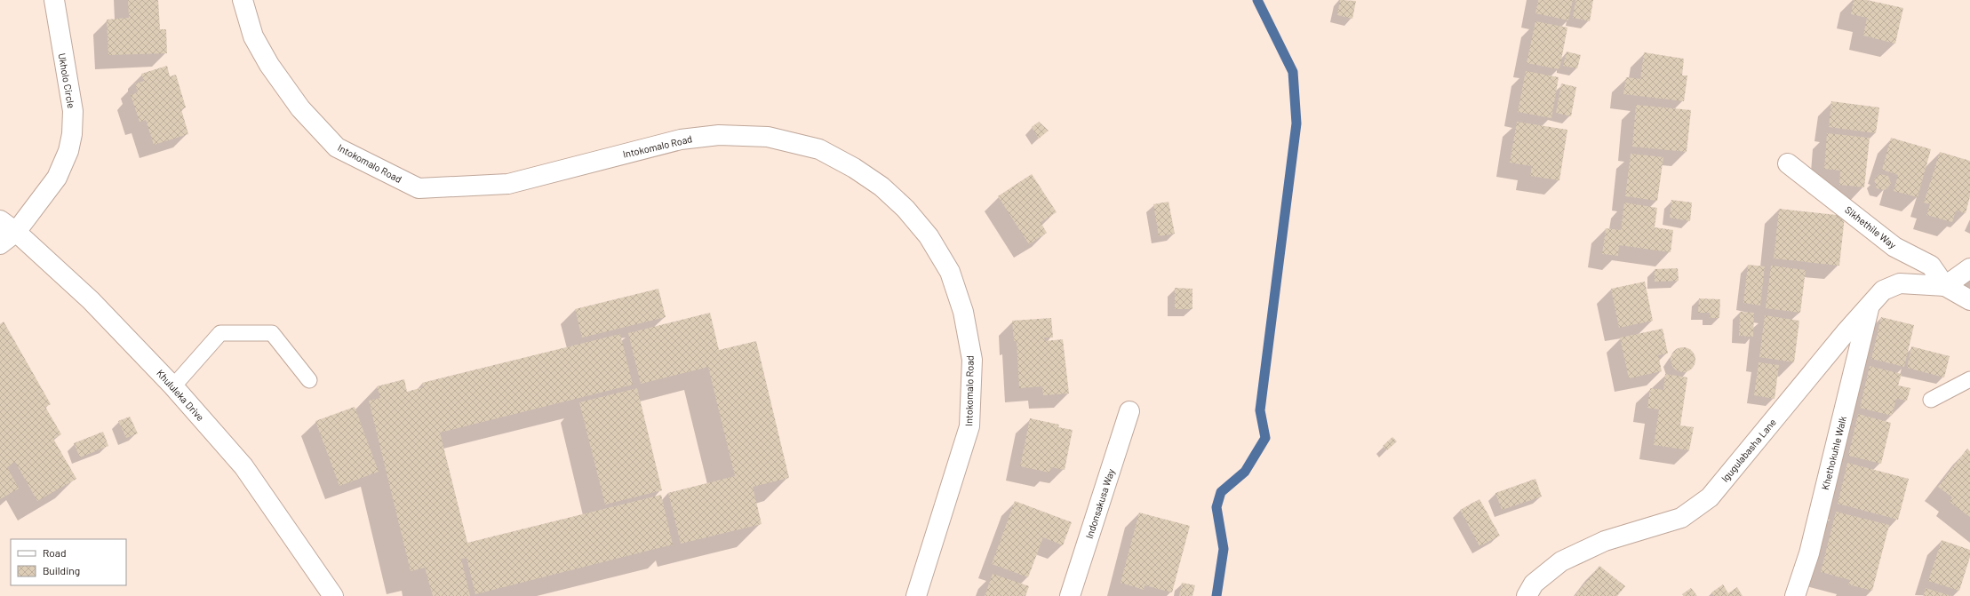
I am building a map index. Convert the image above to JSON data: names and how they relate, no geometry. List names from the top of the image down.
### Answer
{
  "streets": {
    "street": [
      "Ukholo Circle",
      "Intokomalo Road",
      "Sikhethile Way",
      "Khululeka Drive",
      "Igugulabasha Lane",
      "Khethokuhle Walk",
      "Indonsakusa Way"
    ]
  },
  "crossings": [
    ["Ukholo Circle", "Khululeka Drive"],
    ["Sikhethile Way", "Igugulabasha Lane"],
    ["Igugulabasha Lane", "Khethokuhle Walk"]
  ],
  "legend": ["Road", "Building"]
}
